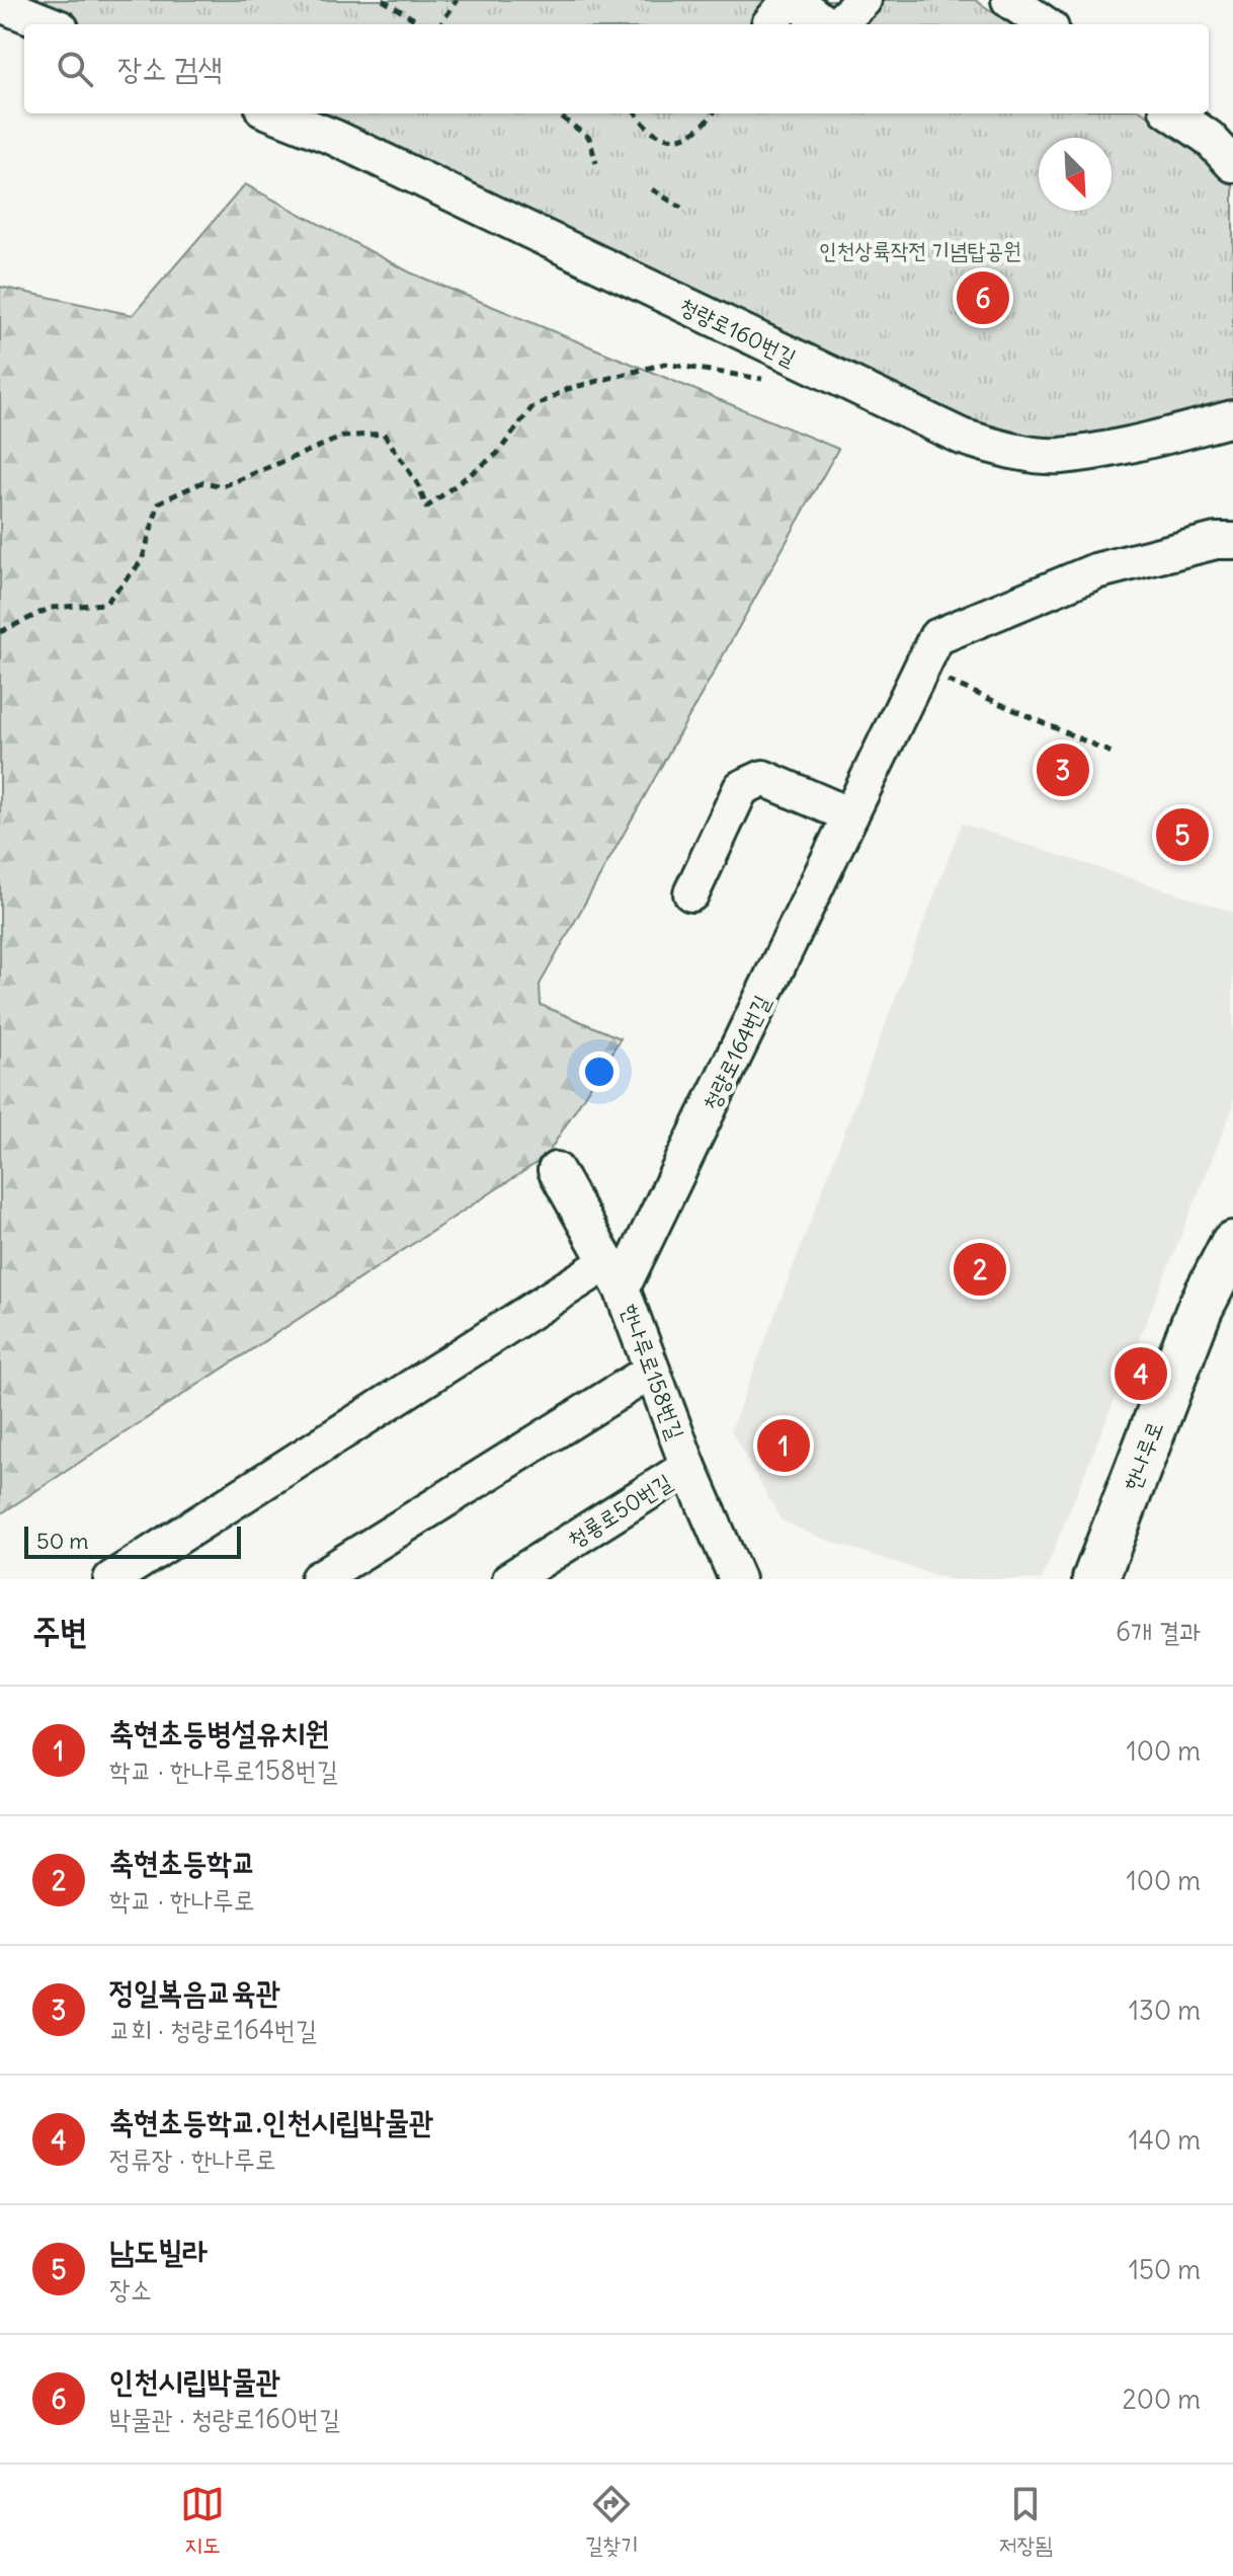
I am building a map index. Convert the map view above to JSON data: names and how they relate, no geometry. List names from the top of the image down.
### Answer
{
  "streets": {
    "main road": ["한나루로"],
    "street": [
      "청량로160번길",
      "청량로164번길",
      "한나루로158번길",
      "청룡로50번길"
    ]
  },
  "crossings": [
    ["청량로164번길", "한나루로158번길"],
    ["한나루로158번길", "청룡로50번길"]
  ],
  "parks": ["인천상륙작전 기념탑공원"],
  "scale_bar": "50 m",
  "north": "bottom right",
  "page": {
    "search": "장소 검색",
    "pins": [
      "6",
      "3",
      "5",
      "2",
      "4",
      "1"
    ],
    "scale": "50 m",
    "heading": ["주변", "6개 결과"],
    "list": [
      {
        "mark": "1",
        "name": "축현초등병설유치원",
        "note": "학교 · 한나루로158번길",
        "value": "100 m"
      },
      {
        "mark": "2",
        "name": "축현초등학교",
        "note": "학교 · 한나루로",
        "value": "100 m"
      },
      {
        "mark": "3",
        "name": "정일복음교육관",
        "note": "교회 · 청량로164번길",
        "value": "130 m"
      },
      {
        "mark": "4",
        "name": "축현초등학교.인천시립박물관",
        "note": "정류장 · 한나루로",
        "value": "140 m"
      },
      {
        "mark": "5",
        "name": "남도빌라",
        "note": "장소",
        "value": "150 m"
      },
      {
        "mark": "6",
        "name": "인천시립박물관",
        "note": "박물관 · 청량로160번길",
        "value": "200 m"
      }
    ],
    "nav": ["지도", "길찾기", "저장됨"]
  }
}
